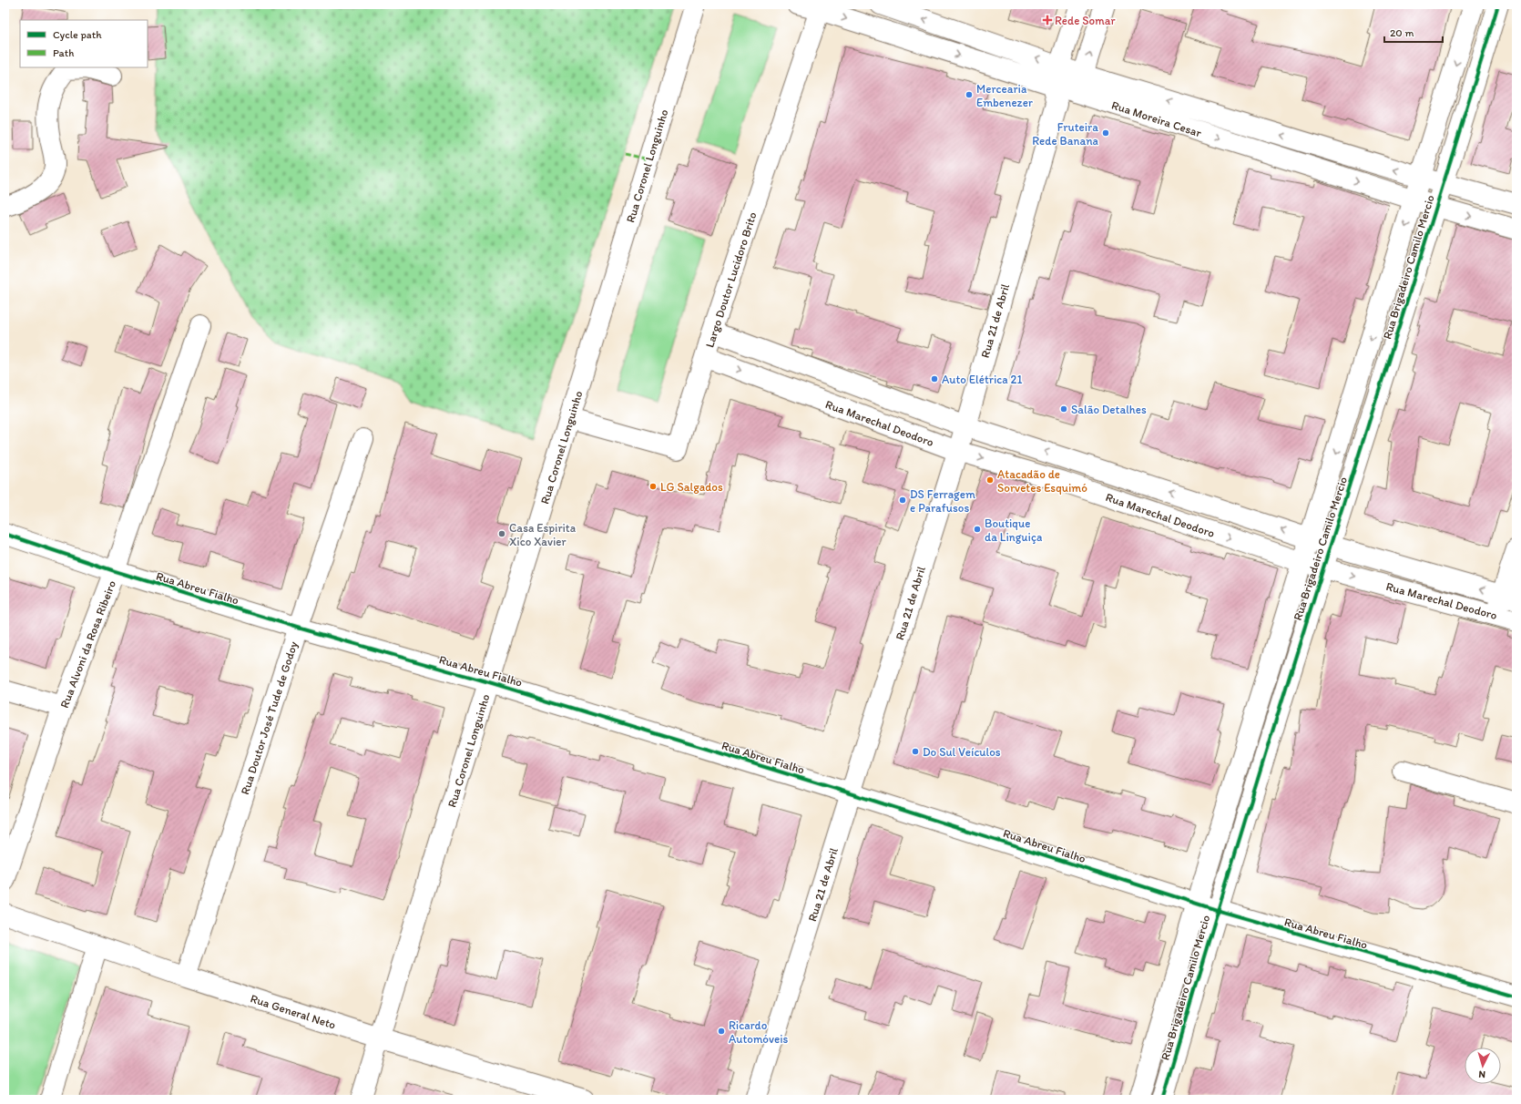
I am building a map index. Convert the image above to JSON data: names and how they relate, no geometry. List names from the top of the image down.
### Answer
{
  "streets": {
    "street": [
      "Rua Moreira Cesar",
      "Rua Coronel Longuinho",
      "Rua Brigadeiro Camilo Mercio",
      "Largo Doutor Lucidoro Brito",
      "Rua 21 de Abril",
      "Rua Marechal Deodoro",
      "Rua Abreu Fialho",
      "Rua Alvoni da Rosa Ribeiro",
      "Rua Doutor José Tude de Godoy",
      "Rua General Neto"
    ]
  },
  "crossings": [
    ["Rua Moreira Cesar", "Rua Brigadeiro Camilo Mercio"],
    ["Rua Moreira Cesar", "Largo Doutor Lucidoro Brito"],
    ["Rua Moreira Cesar", "Rua 21 de Abril"],
    ["Rua Coronel Longuinho", "Largo Doutor Lucidoro Brito"],
    ["Rua Coronel Longuinho", "Rua Abreu Fialho"],
    ["Rua Coronel Longuinho", "Rua General Neto"],
    ["Rua Brigadeiro Camilo Mercio", "Rua Marechal Deodoro"],
    ["Rua Brigadeiro Camilo Mercio", "Rua Abreu Fialho"],
    ["Largo Doutor Lucidoro Brito", "Rua Marechal Deodoro"],
    ["Rua 21 de Abril", "Rua Marechal Deodoro"],
    ["Rua 21 de Abril", "Rua Abreu Fialho"],
    ["Rua Abreu Fialho", "Rua Alvoni da Rosa Ribeiro"],
    ["Rua Abreu Fialho", "Rua Doutor José Tude de Godoy"],
    ["Rua Doutor José Tude de Godoy", "Rua General Neto"]
  ],
  "places": {
    "health": ["Rede Somar"],
    "other": [
      "Mercearia Embenezer",
      "Fruteira Rede Banana",
      "Auto Elétrica 21",
      "Salão Detalhes",
      "Atacadão de Sorvetes Esquimó",
      "LG Salgados",
      "DS Ferragem e Parafusos",
      "Boutique da Linguiça",
      "Casa Espirita Xico Xavier",
      "Do Sul Veículos",
      "Ricardo Automóveis"
    ]
  },
  "legend": ["Cycle path", "Path"],
  "scale_bar": "20 m",
  "north": "bottom"
}
